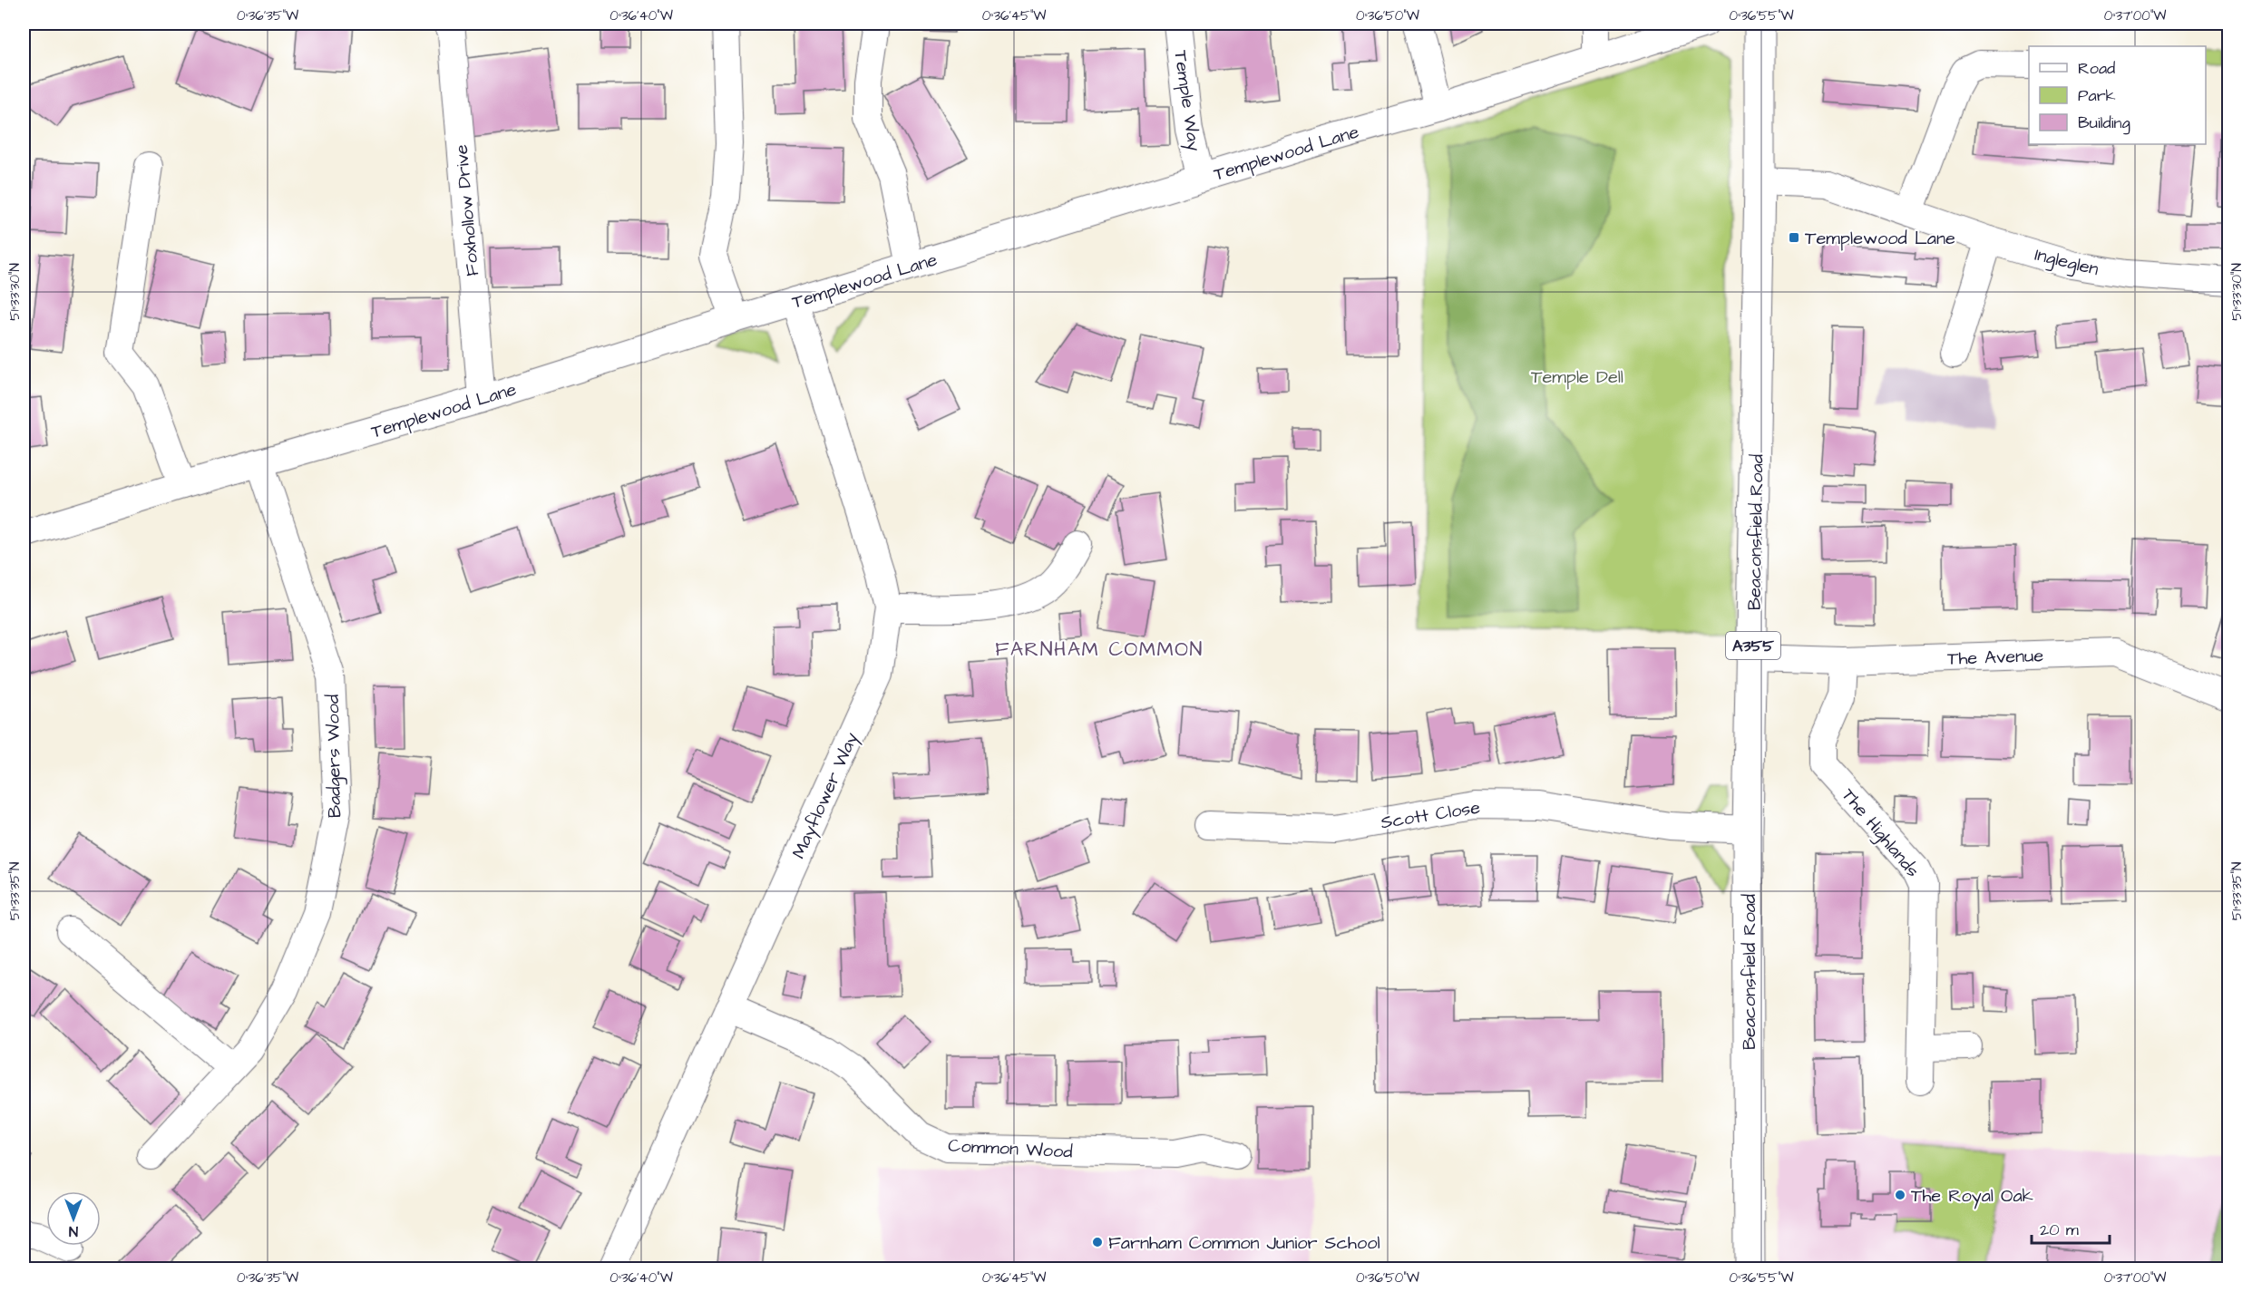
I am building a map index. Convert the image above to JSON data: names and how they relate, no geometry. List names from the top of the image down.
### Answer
{
  "streets": {
    "main road": ["Beaconsfield Road", "A355"],
    "street": [
      "Temple Way",
      "Templewood Lane",
      "Foxhollow Drive",
      "Ingleglen",
      "The Avenue",
      "Badgers Wood",
      "Mayflower Way",
      "Scott Close",
      "The Highlands",
      "Common Wood"
    ]
  },
  "crossings": [
    ["Temple Way", "Templewood Lane"],
    ["Templewood Lane", "Foxhollow Drive"],
    ["Templewood Lane", "Badgers Wood"],
    ["Templewood Lane", "Mayflower Way"],
    ["Ingleglen", "Beaconsfield Road"],
    ["Beaconsfield Road", "The Avenue"],
    ["Beaconsfield Road", "Scott Close"],
    ["The Avenue", "The Highlands"],
    ["Mayflower Way", "Common Wood"]
  ],
  "districts": ["FARNHAM COMMON"],
  "parks": ["Temple Dell"],
  "places": {
    "transit": ["Templewood Lane"],
    "other": ["The Royal Oak", "Farnham Common Junior School"]
  },
  "legend": ["Road", "Park", "Building"],
  "scale_bar": "20 m",
  "north": "bottom",
  "coordinates": [
    "0°36'35\"W",
    "0°36'40\"W",
    "0°36'45\"W",
    "0°36'50\"W",
    "0°36'55\"W",
    "0°37'00\"W",
    "51°33'30\"N",
    "51°33'35\"N"
  ]
}
